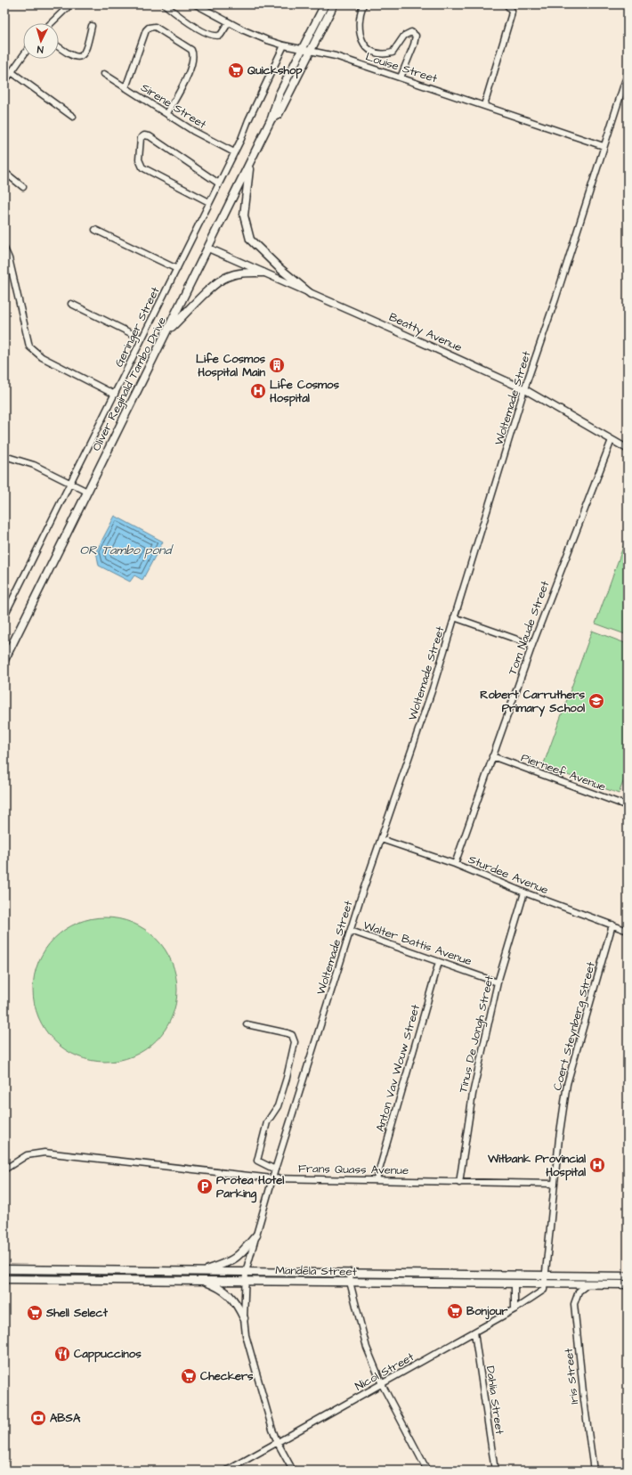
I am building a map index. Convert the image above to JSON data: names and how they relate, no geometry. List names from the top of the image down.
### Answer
{
  "streets": {
    "main road": ["Oliver Reginald Tambo Drive", "Mandela Street"],
    "street": [
      "Louise Street",
      "Sirene Street",
      "Geringer Street",
      "Beatty Avenue",
      "Woltemade Street",
      "Tom Naude Street",
      "Pierneef Avenue",
      "Sturdee Avenue",
      "Walter Battis Avenue",
      "Coert Steynberg Street",
      "Tinus De Jongh Street",
      "Anton Vav Wouw Street",
      "Frans Quass Avenue",
      "Nicol Street",
      "Iris Street",
      "Dahlia Street"
    ]
  },
  "crossings": [
    ["Louise Street", "Geringer Street"],
    ["Louise Street", "Oliver Reginald Tambo Drive"],
    ["Louise Street", "Woltemade Street"],
    ["Sirene Street", "Geringer Street"],
    ["Beatty Avenue", "Oliver Reginald Tambo Drive"],
    ["Beatty Avenue", "Woltemade Street"],
    ["Beatty Avenue", "Tom Naude Street"],
    ["Woltemade Street", "Sturdee Avenue"],
    ["Woltemade Street", "Walter Battis Avenue"],
    ["Woltemade Street", "Frans Quass Avenue"],
    ["Woltemade Street", "Mandela Street"],
    ["Woltemade Street", "Nicol Street"],
    ["Tom Naude Street", "Pierneef Avenue"],
    ["Tom Naude Street", "Sturdee Avenue"],
    ["Sturdee Avenue", "Coert Steynberg Street"],
    ["Sturdee Avenue", "Tinus De Jongh Street"],
    ["Walter Battis Avenue", "Tinus De Jongh Street"],
    ["Walter Battis Avenue", "Anton Vav Wouw Street"],
    ["Coert Steynberg Street", "Frans Quass Avenue"],
    ["Coert Steynberg Street", "Mandela Street"],
    ["Coert Steynberg Street", "Nicol Street"],
    ["Tinus De Jongh Street", "Frans Quass Avenue"],
    ["Anton Vav Wouw Street", "Frans Quass Avenue"],
    ["Mandela Street", "Nicol Street"],
    ["Mandela Street", "Iris Street"],
    ["Nicol Street", "Dahlia Street"]
  ],
  "water": ["OR Tambo pond"],
  "places": {
    "supermarket": [
      "Quickshop",
      "Bonjour",
      "Shell Select",
      "Checkers"
    ],
    "building": ["Life Cosmos Hospital Main"],
    "hospital": ["Life Cosmos Hospital", "Witbank Provincial Hospital"],
    "school or university": ["Robert Carruthers Primary School"],
    "parking": ["Protea Hotel Parking"],
    "restaurant": ["Cappuccinos"],
    "bank": ["ABSA"]
  },
  "north": "bottom"
}
